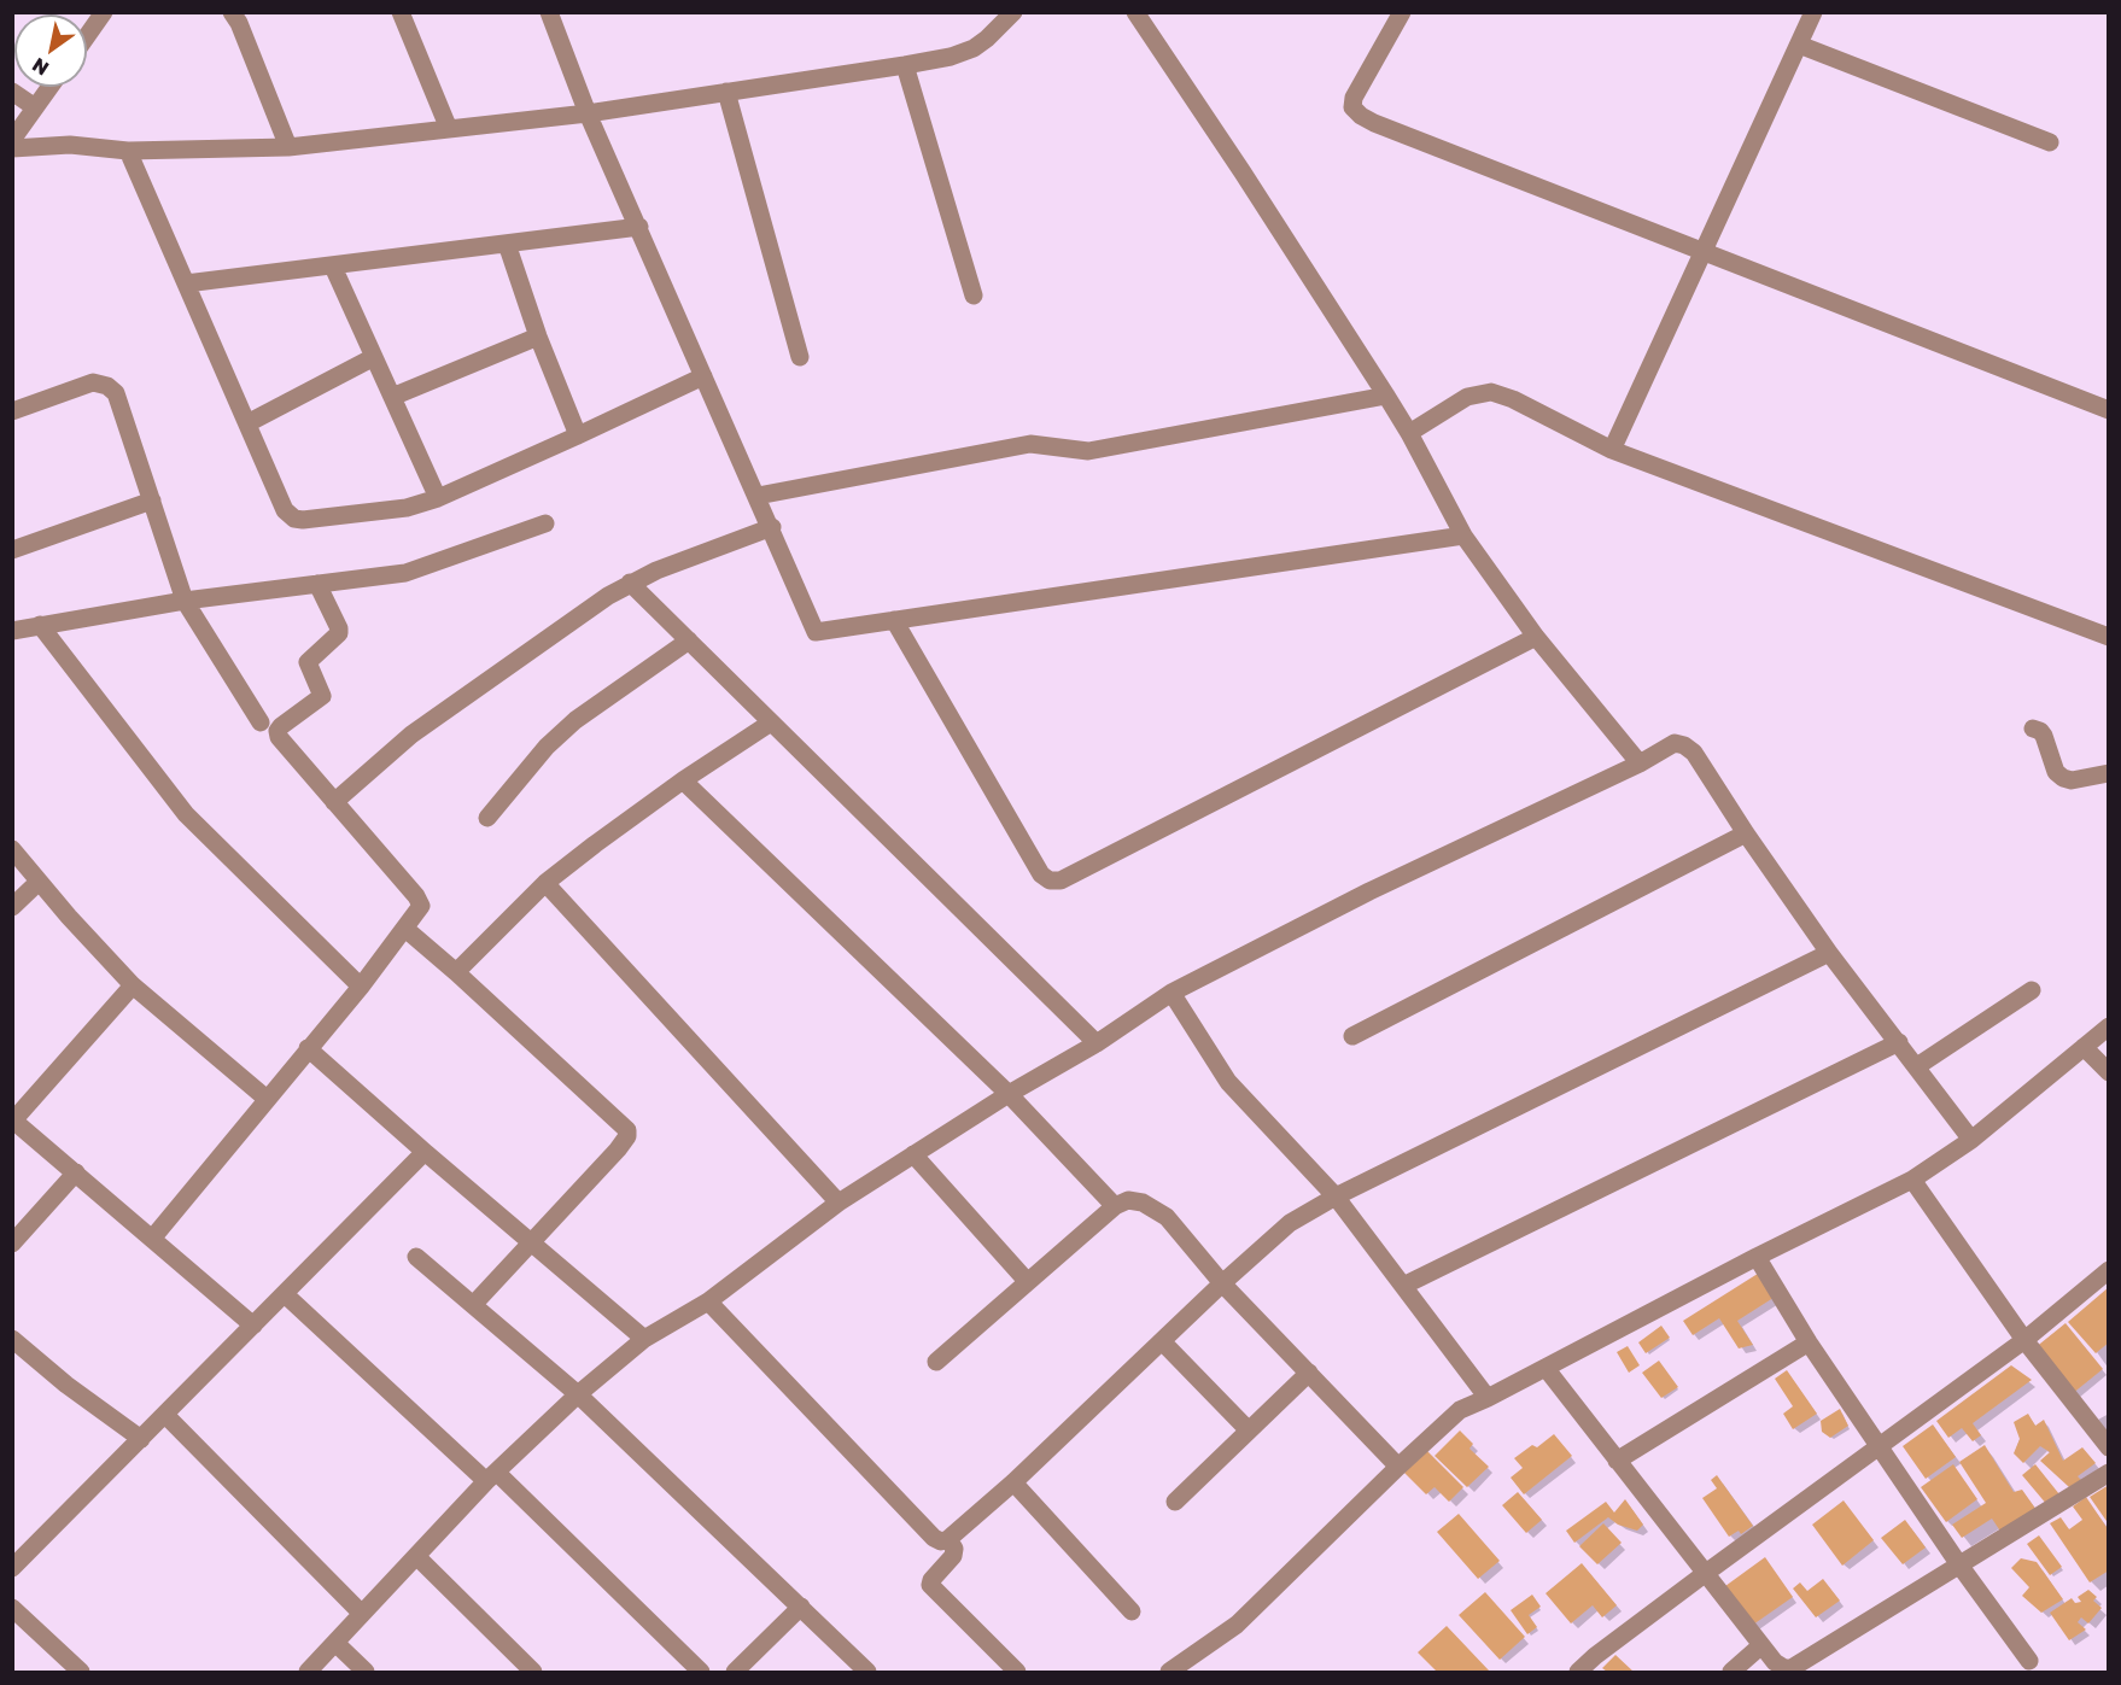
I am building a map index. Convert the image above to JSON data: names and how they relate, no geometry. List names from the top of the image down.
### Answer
{
  "north": "bottom left"
}
